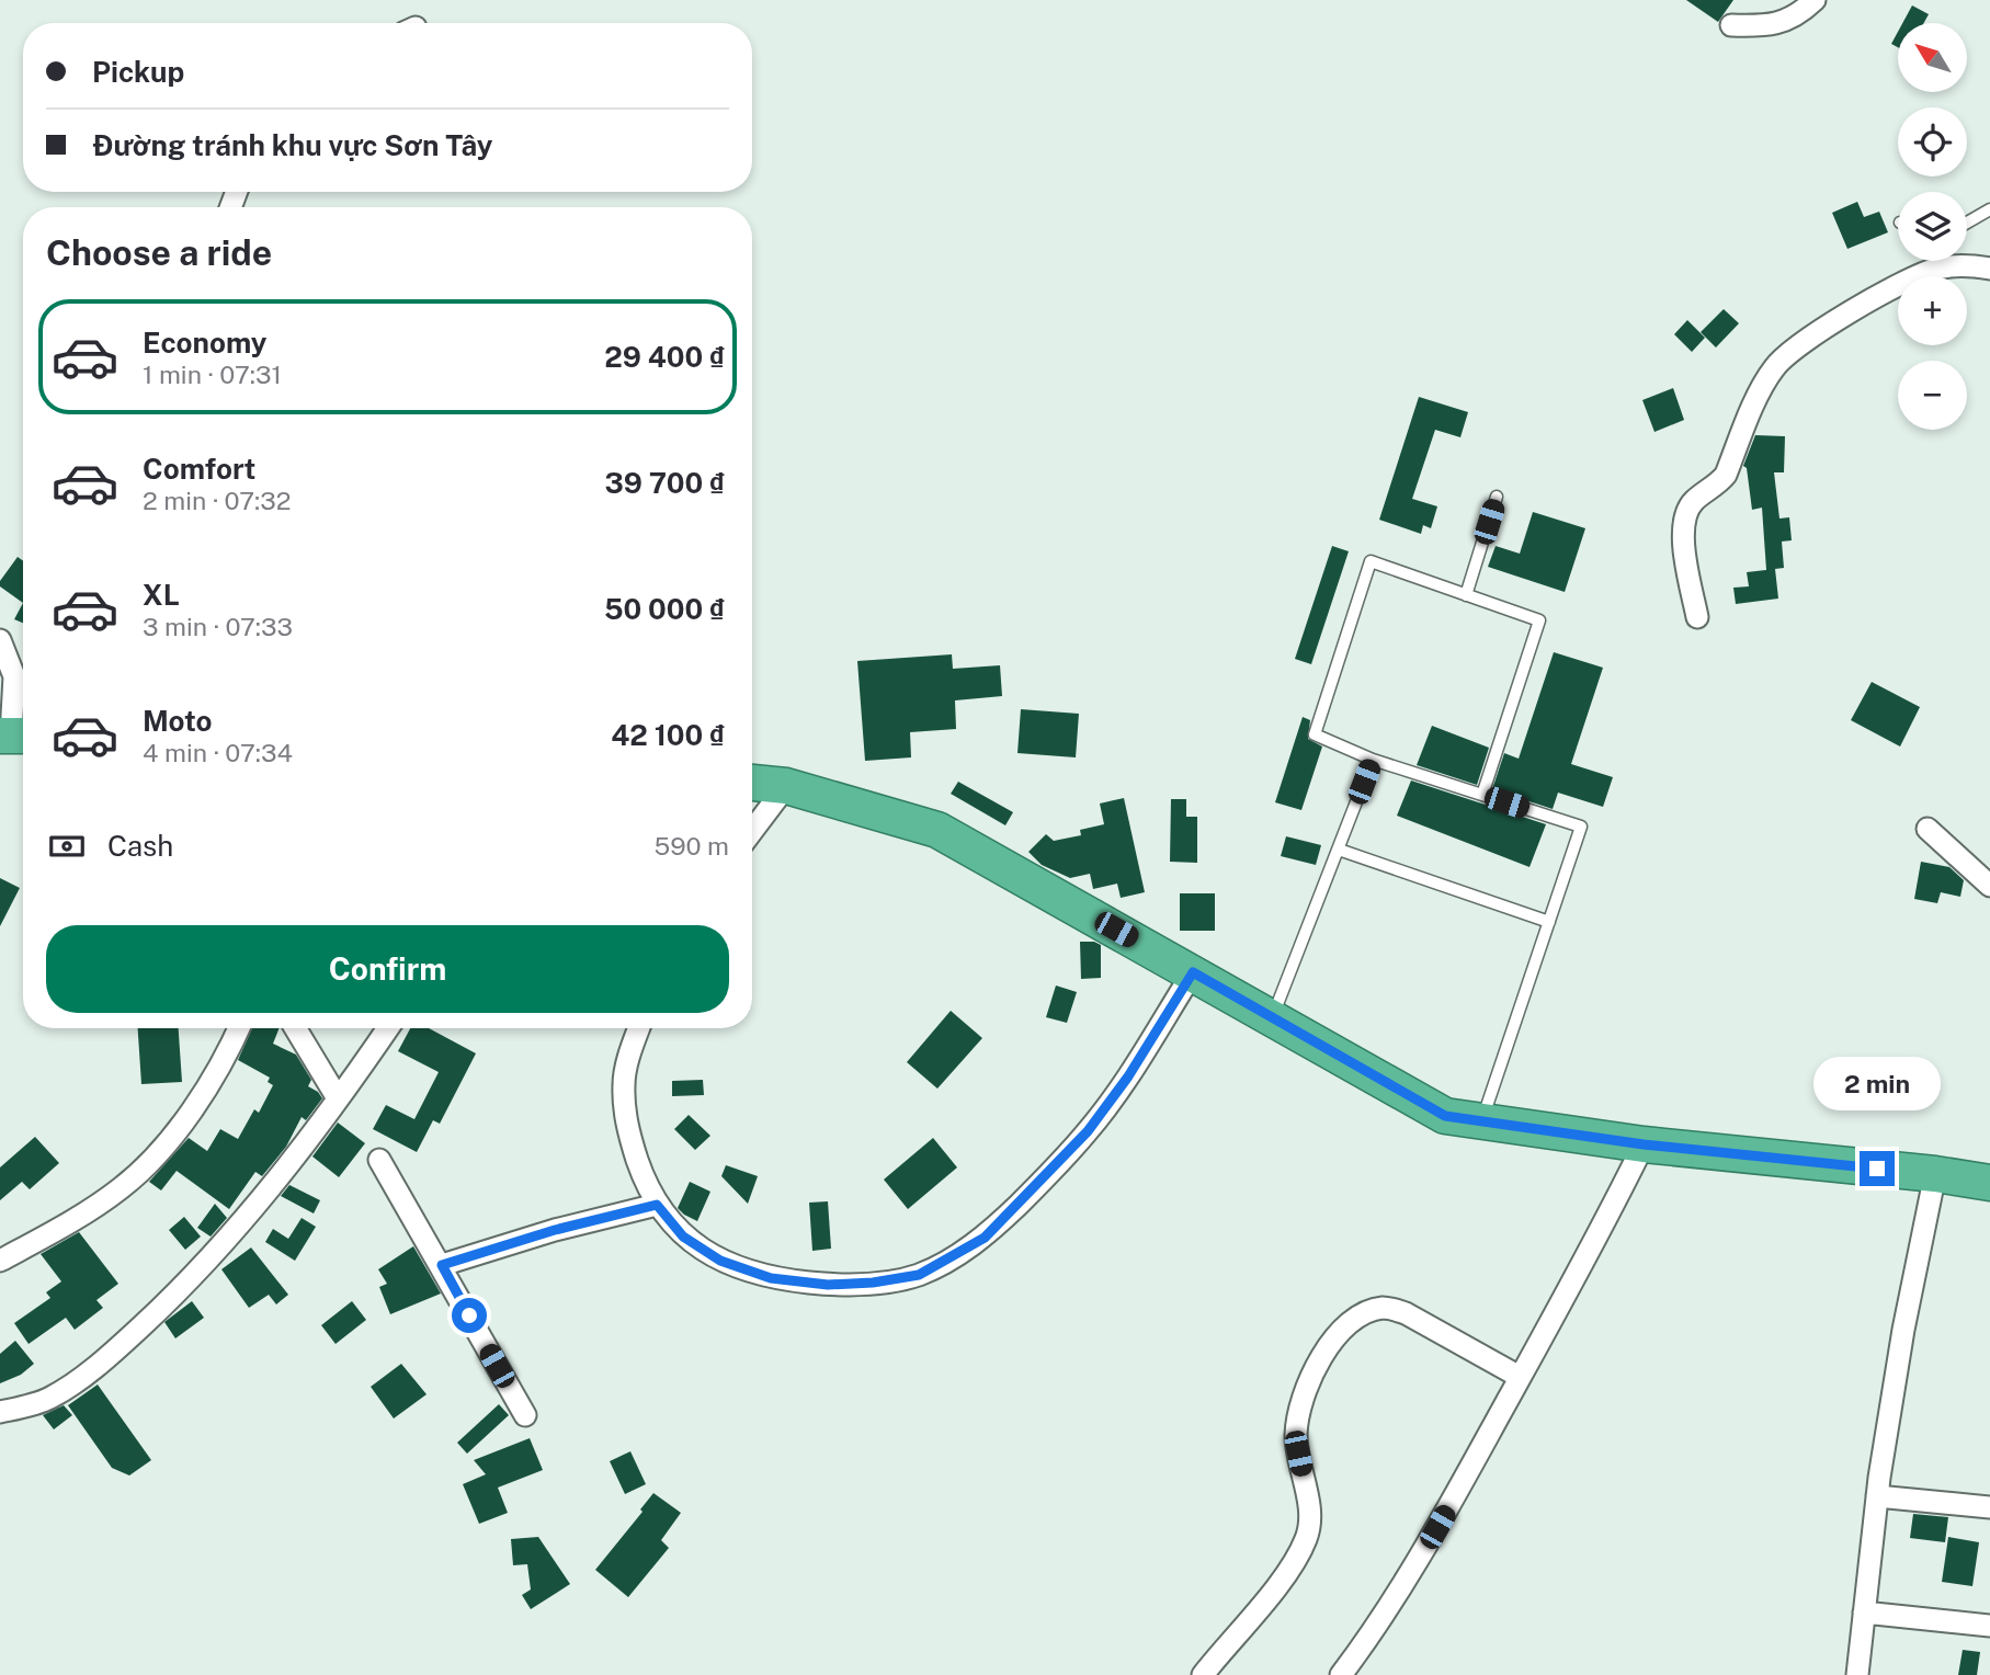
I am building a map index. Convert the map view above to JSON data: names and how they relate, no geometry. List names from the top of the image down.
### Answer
{
  "north": "top left",
  "page": {
    "map_buttons": ["+", "−"],
    "banner": ["Pickup", "Đường tránh khu vực Sơn Tây"],
    "heading": "Choose a ride",
    "list": [
      {
        "name": "Economy",
        "note": "1 min · 07:31",
        "value": "29 400 ₫"
      },
      {
        "name": "Comfort",
        "note": "2 min · 07:32",
        "value": "39 700 ₫"
      },
      {
        "name": "XL",
        "note": "3 min · 07:33",
        "value": "50 000 ₫"
      },
      {
        "name": "Moto",
        "note": "4 min · 07:34",
        "value": "42 100 ₫"
      }
    ],
    "pay": ["Cash", "590 m"],
    "buttons": "Confirm",
    "bubble": "2 min"
  }
}
